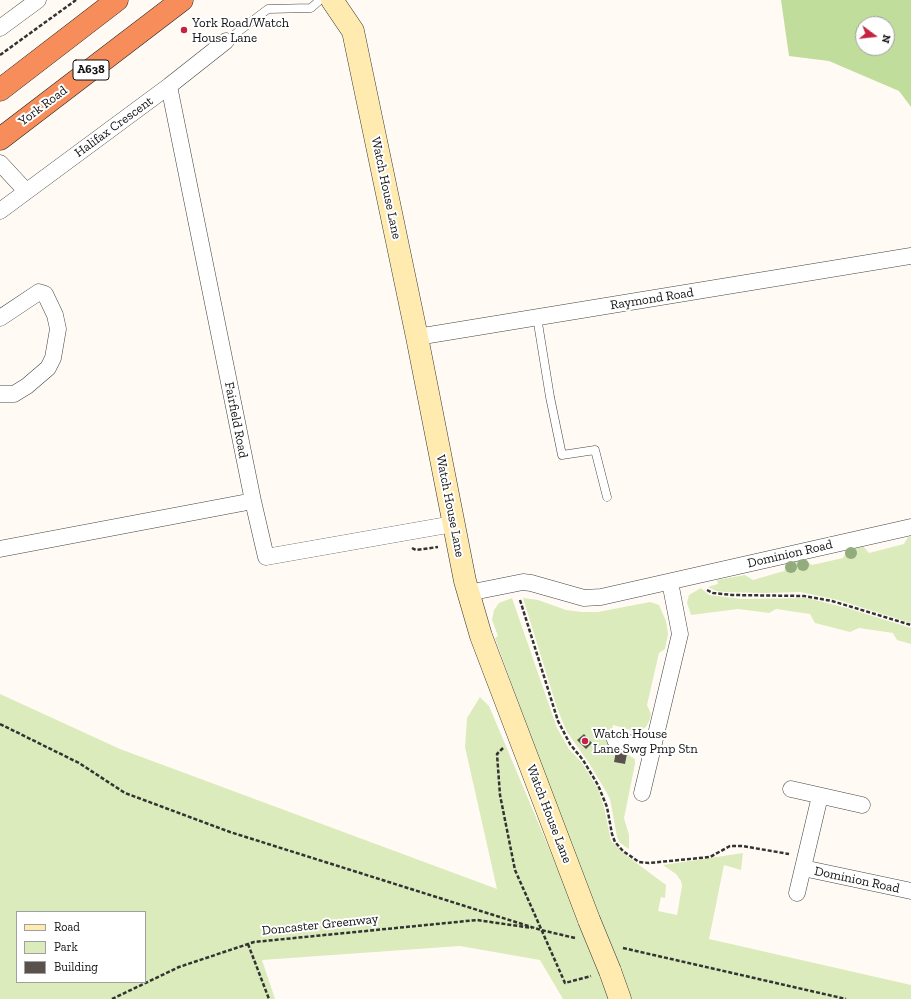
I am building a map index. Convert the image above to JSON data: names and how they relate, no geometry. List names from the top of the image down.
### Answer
{
  "streets": {
    "highway": ["A638", "York Road"],
    "street": [
      "Halifax Crescent",
      "Watch House Lane",
      "Raymond Road",
      "Fairfield Road",
      "Dominion Road"
    ],
    "path": ["Doncaster Greenway"]
  },
  "crossings": [
    ["Halifax Crescent", "Fairfield Road"],
    ["Watch House Lane", "Raymond Road"],
    ["Watch House Lane", "Fairfield Road"],
    ["Watch House Lane", "Dominion Road"]
  ],
  "places": ["York Road/Watch House Lane", "Watch House Lane Swg Pmp Stn"],
  "legend": ["Road", "Park", "Building"],
  "north": "right"
}
